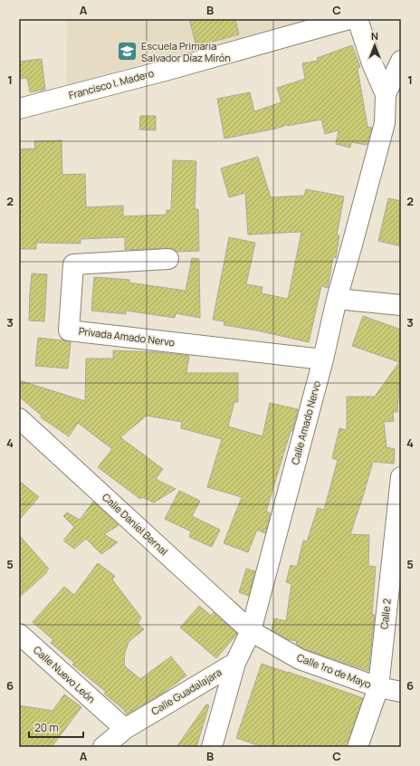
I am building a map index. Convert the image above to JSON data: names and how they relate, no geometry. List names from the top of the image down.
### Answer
{
  "streets": {
    "street": [
      "Francisco I. Madero",
      "Privada Amado Nervo",
      "Calle Amado Nervo",
      "Calle Daniel Bernal",
      "Calle 2",
      "Calle 1ro de Mayo",
      "Calle Nuevo León",
      "Calle Guadalajara"
    ]
  },
  "crossings": [
    ["Privada Amado Nervo", "Calle Amado Nervo"],
    ["Calle Amado Nervo", "Calle Daniel Bernal"],
    ["Calle Amado Nervo", "Calle 1ro de Mayo"],
    ["Calle Amado Nervo", "Calle Guadalajara"],
    ["Calle Daniel Bernal", "Calle 1ro de Mayo"],
    ["Calle 2", "Calle 1ro de Mayo"],
    ["Calle Nuevo León", "Calle Guadalajara"]
  ],
  "places": {
    "school or university": ["Escuela Primaria Salvador Díaz Mirón"]
  },
  "scale_bar": "20 m",
  "north": "top",
  "grid": {
    "columns": ["A", "B", "C"],
    "rows": [
      "1",
      "2",
      "3",
      "4",
      "5",
      "6"
    ]
  }
}
